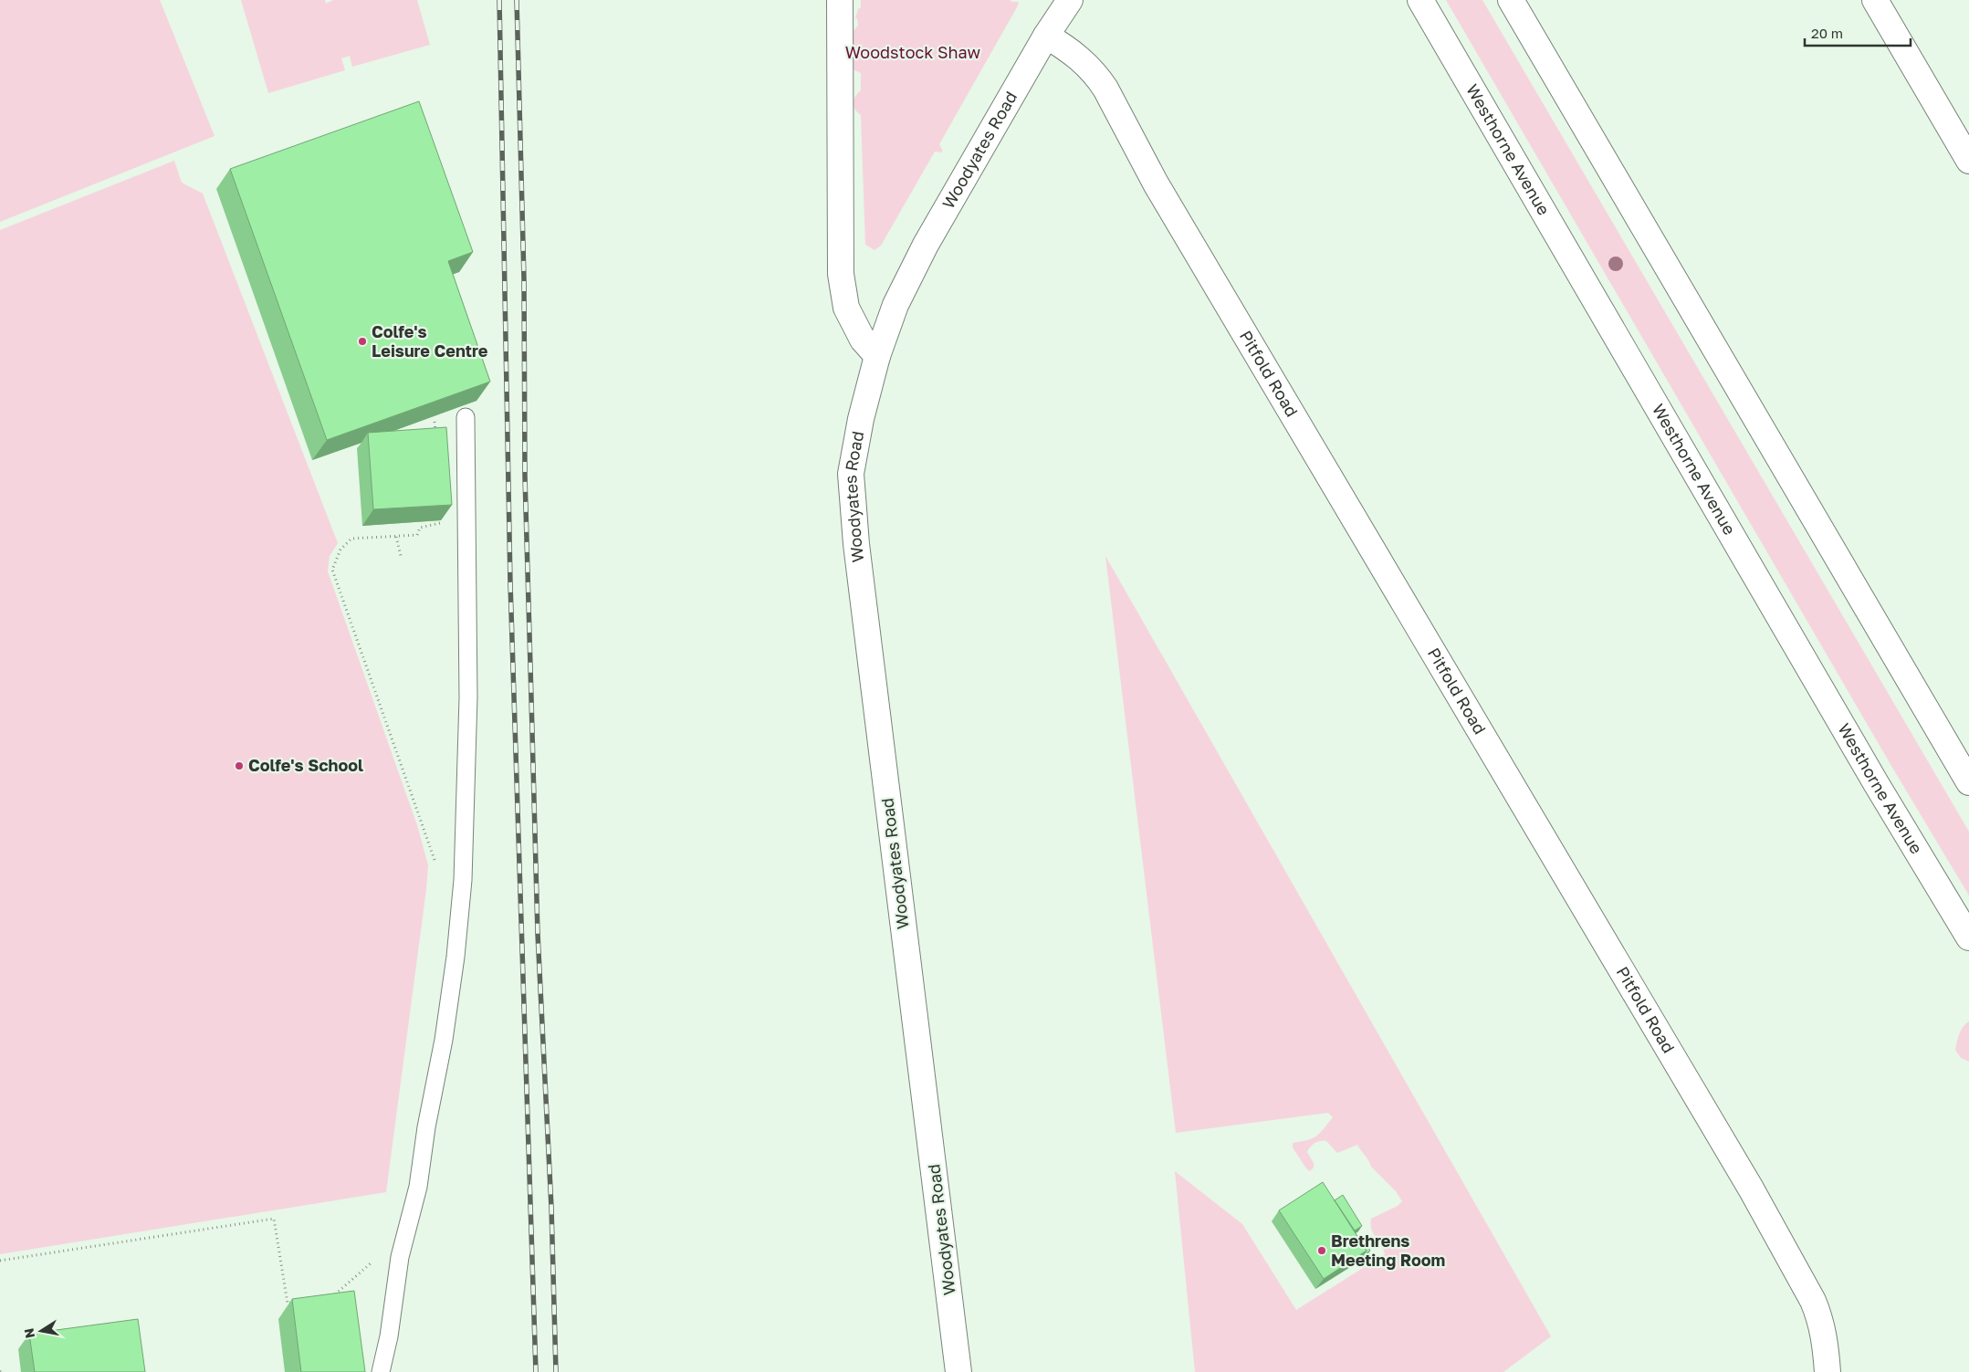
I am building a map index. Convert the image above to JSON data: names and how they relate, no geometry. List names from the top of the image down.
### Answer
{
  "streets": {
    "main road": ["Westhorne Avenue", "Woodyates Road", "Pitfold Road"]
  },
  "crossings": [
    ["Woodyates Road", "Pitfold Road"]
  ],
  "parks": ["Woodstock Shaw"],
  "places": ["Colfe's Leisure Centre", "Colfe's School", "Brethrens Meeting Room"],
  "scale_bar": "20 m",
  "north": "left"
}
